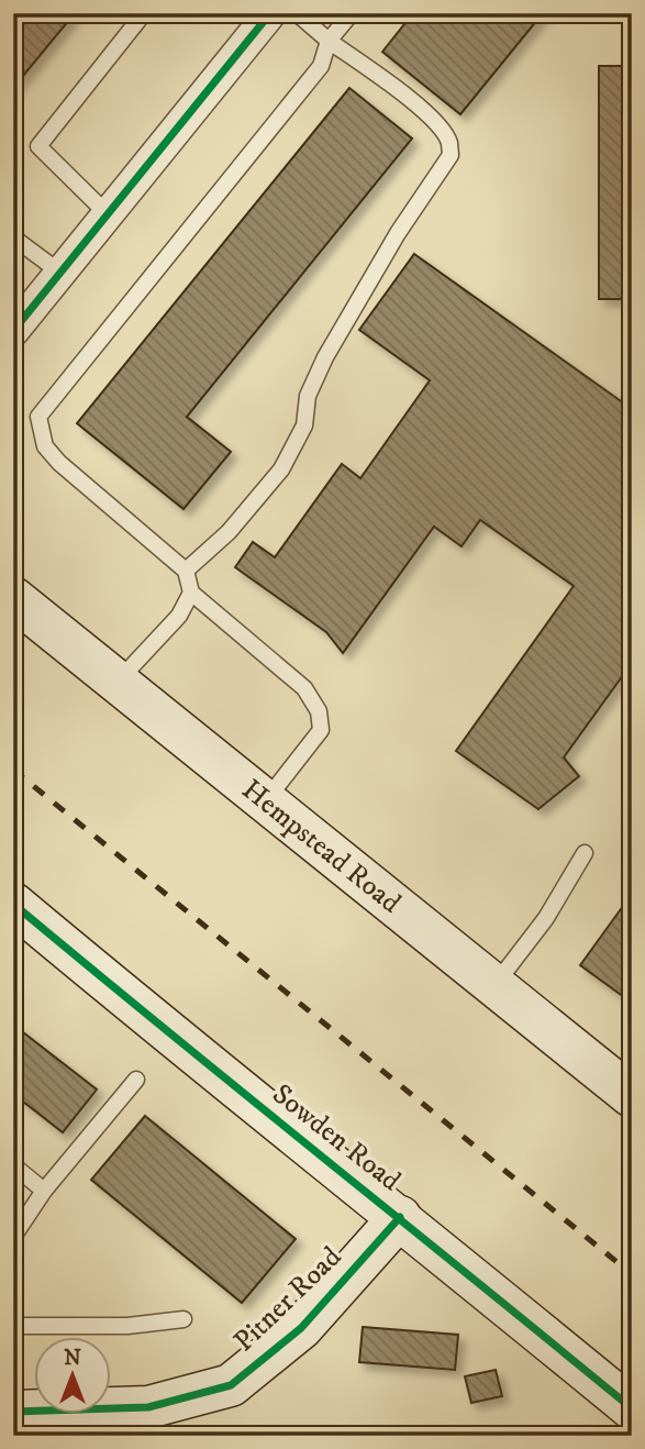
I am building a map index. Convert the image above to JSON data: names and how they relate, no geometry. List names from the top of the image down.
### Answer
{
  "streets": {
    "street": ["Hempstead Road", "Sowden Road", "Pitner Road"]
  },
  "crossings": [
    ["Sowden Road", "Pitner Road"]
  ],
  "north": "top"
}
